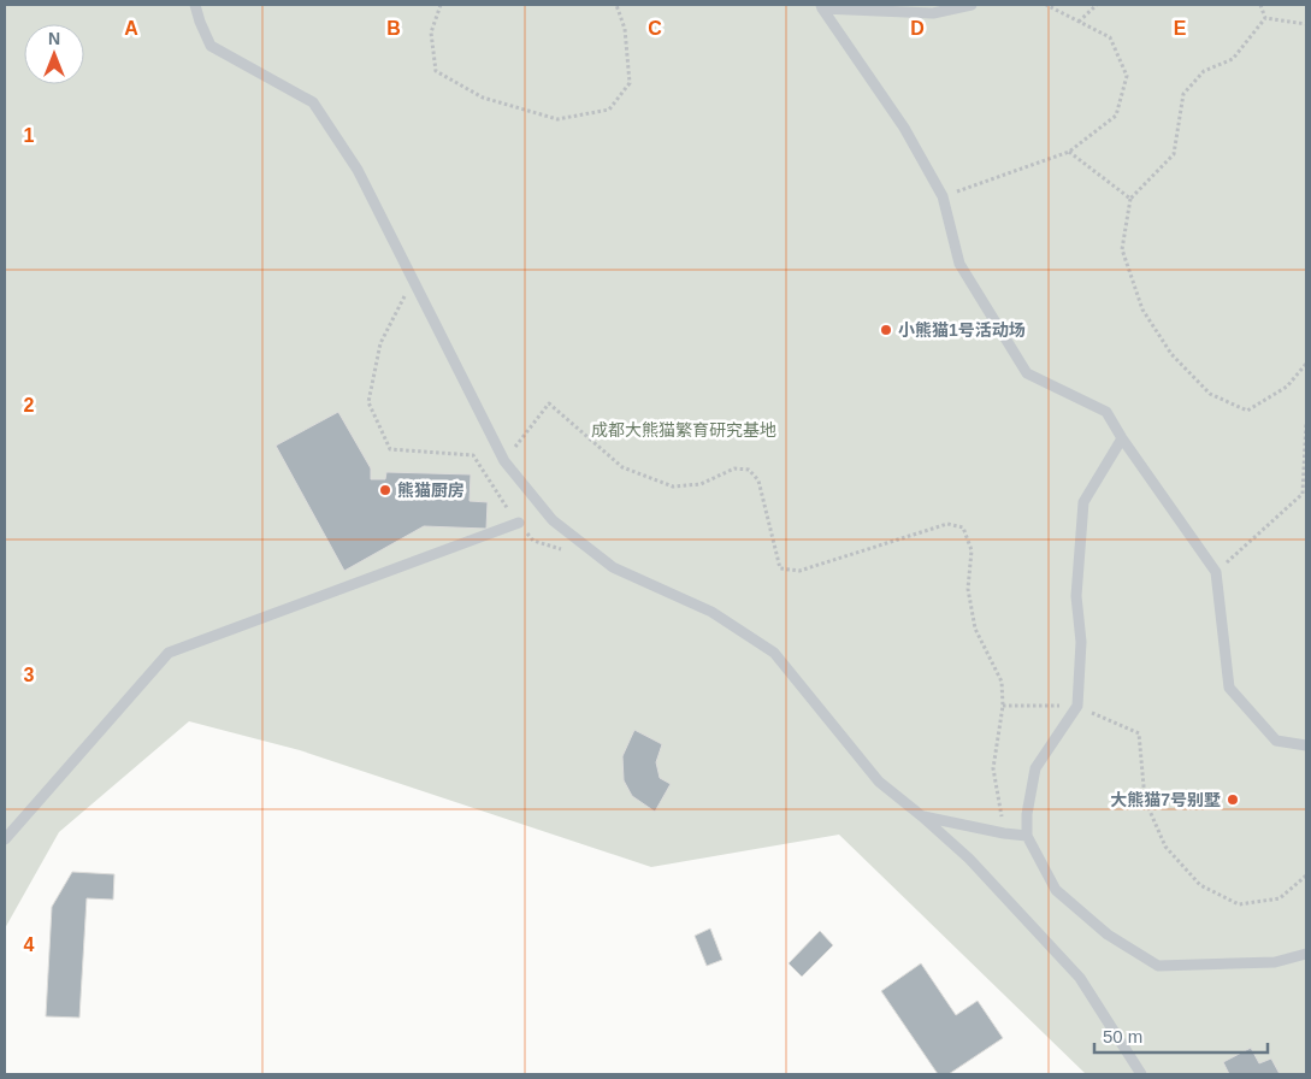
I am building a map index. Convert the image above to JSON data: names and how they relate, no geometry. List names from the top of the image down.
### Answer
{
  "parks": ["成都大熊猫繁育研究基地"],
  "places": ["小熊猫1号活动场", "熊猫厨房", "大熊猫7号别墅"],
  "scale_bar": "50 m",
  "north": "top",
  "grid": {
    "columns": [
      "A",
      "B",
      "C",
      "D",
      "E"
    ],
    "rows": [
      "1",
      "2",
      "3",
      "4"
    ]
  }
}
